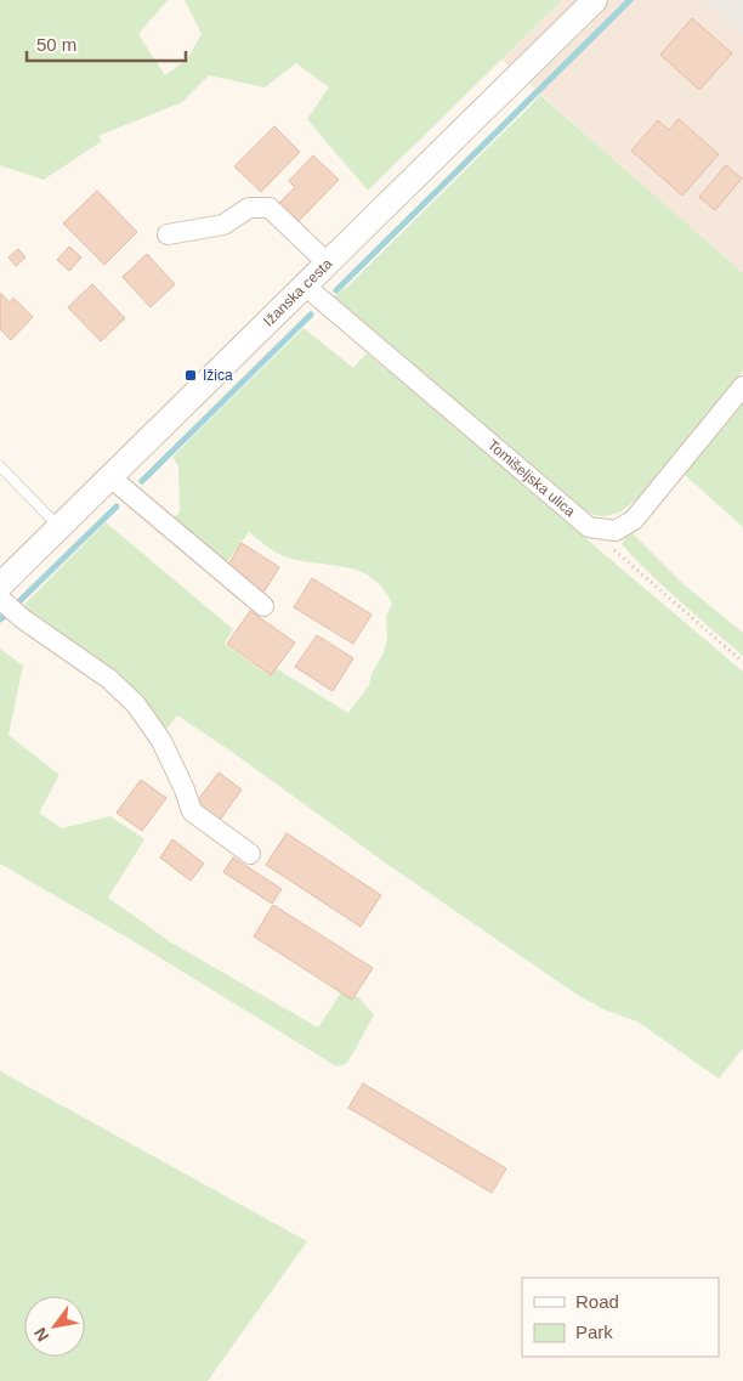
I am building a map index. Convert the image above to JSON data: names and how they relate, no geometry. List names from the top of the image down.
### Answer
{
  "streets": {
    "street": ["Ižanska cesta", "Tomišeljska ulica"]
  },
  "crossings": [
    ["Ižanska cesta", "Tomišeljska ulica"]
  ],
  "places": {
    "transit": ["Ižica"]
  },
  "legend": ["Road", "Park"],
  "scale_bar": "50 m",
  "north": "bottom left"
}
